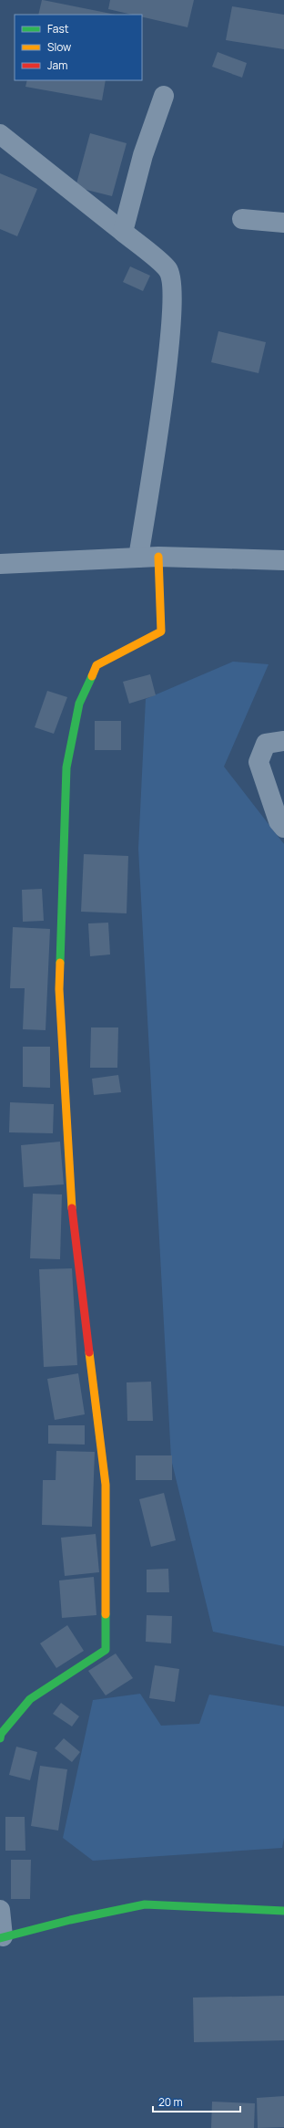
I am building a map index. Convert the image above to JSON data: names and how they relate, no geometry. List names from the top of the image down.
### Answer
{
  "legend": ["Fast", "Slow", "Jam"],
  "scale_bar": "20 m"
}
